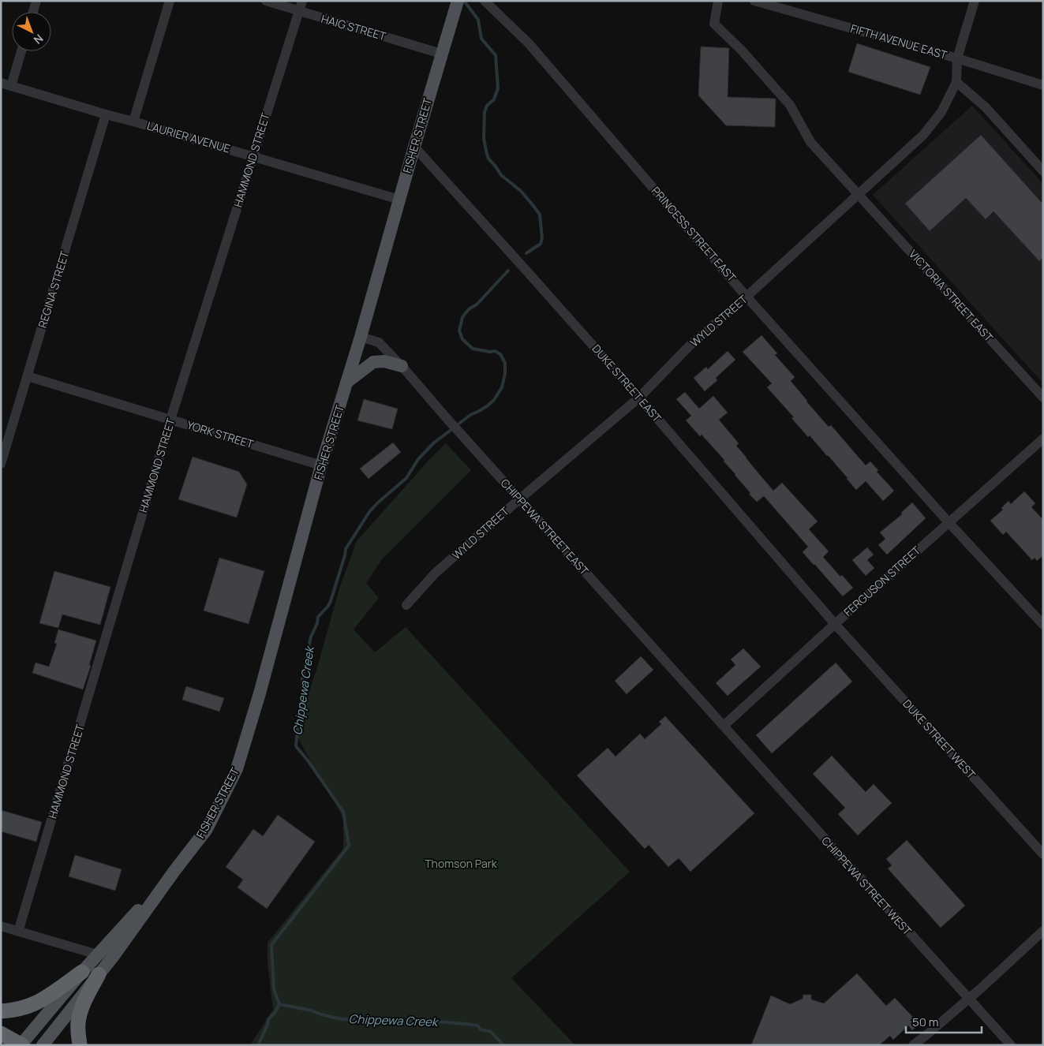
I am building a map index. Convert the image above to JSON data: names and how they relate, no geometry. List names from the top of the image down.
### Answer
{
  "streets": {
    "main road": ["FISHER STREET"],
    "street": [
      "HAIG STREET",
      "FIFTH AVENUE EAST",
      "LAURIER AVENUE",
      "HAMMOND STREET",
      "PRINCESS STREET EAST",
      "REGINA STREET",
      "VICTORIA STREET EAST",
      "WYLD STREET",
      "DUKE STREET EAST",
      "YORK STREET",
      "CHIPPEWA STREET EAST",
      "FERGUSON STREET",
      "DUKE STREET WEST",
      "CHIPPEWA STREET WEST"
    ]
  },
  "crossings": [
    ["HAIG STREET", "FISHER STREET"],
    ["HAIG STREET", "HAMMOND STREET"],
    ["FIFTH AVENUE EAST", "WYLD STREET"],
    ["FISHER STREET", "LAURIER AVENUE"],
    ["FISHER STREET", "DUKE STREET EAST"],
    ["FISHER STREET", "YORK STREET"],
    ["FISHER STREET", "CHIPPEWA STREET EAST"],
    ["LAURIER AVENUE", "HAMMOND STREET"],
    ["LAURIER AVENUE", "REGINA STREET"],
    ["HAMMOND STREET", "YORK STREET"],
    ["PRINCESS STREET EAST", "WYLD STREET"],
    ["PRINCESS STREET EAST", "FERGUSON STREET"],
    ["REGINA STREET", "YORK STREET"],
    ["VICTORIA STREET EAST", "WYLD STREET"],
    ["WYLD STREET", "DUKE STREET EAST"],
    ["WYLD STREET", "CHIPPEWA STREET EAST"],
    ["DUKE STREET EAST", "FERGUSON STREET"],
    ["DUKE STREET EAST", "DUKE STREET WEST"],
    ["CHIPPEWA STREET EAST", "FERGUSON STREET"],
    ["CHIPPEWA STREET EAST", "CHIPPEWA STREET WEST"],
    ["FERGUSON STREET", "DUKE STREET WEST"],
    ["FERGUSON STREET", "CHIPPEWA STREET WEST"]
  ],
  "water": ["Chippewa Creek"],
  "parks": ["Thomson Park"],
  "scale_bar": "50 m",
  "north": "bottom right"
}
